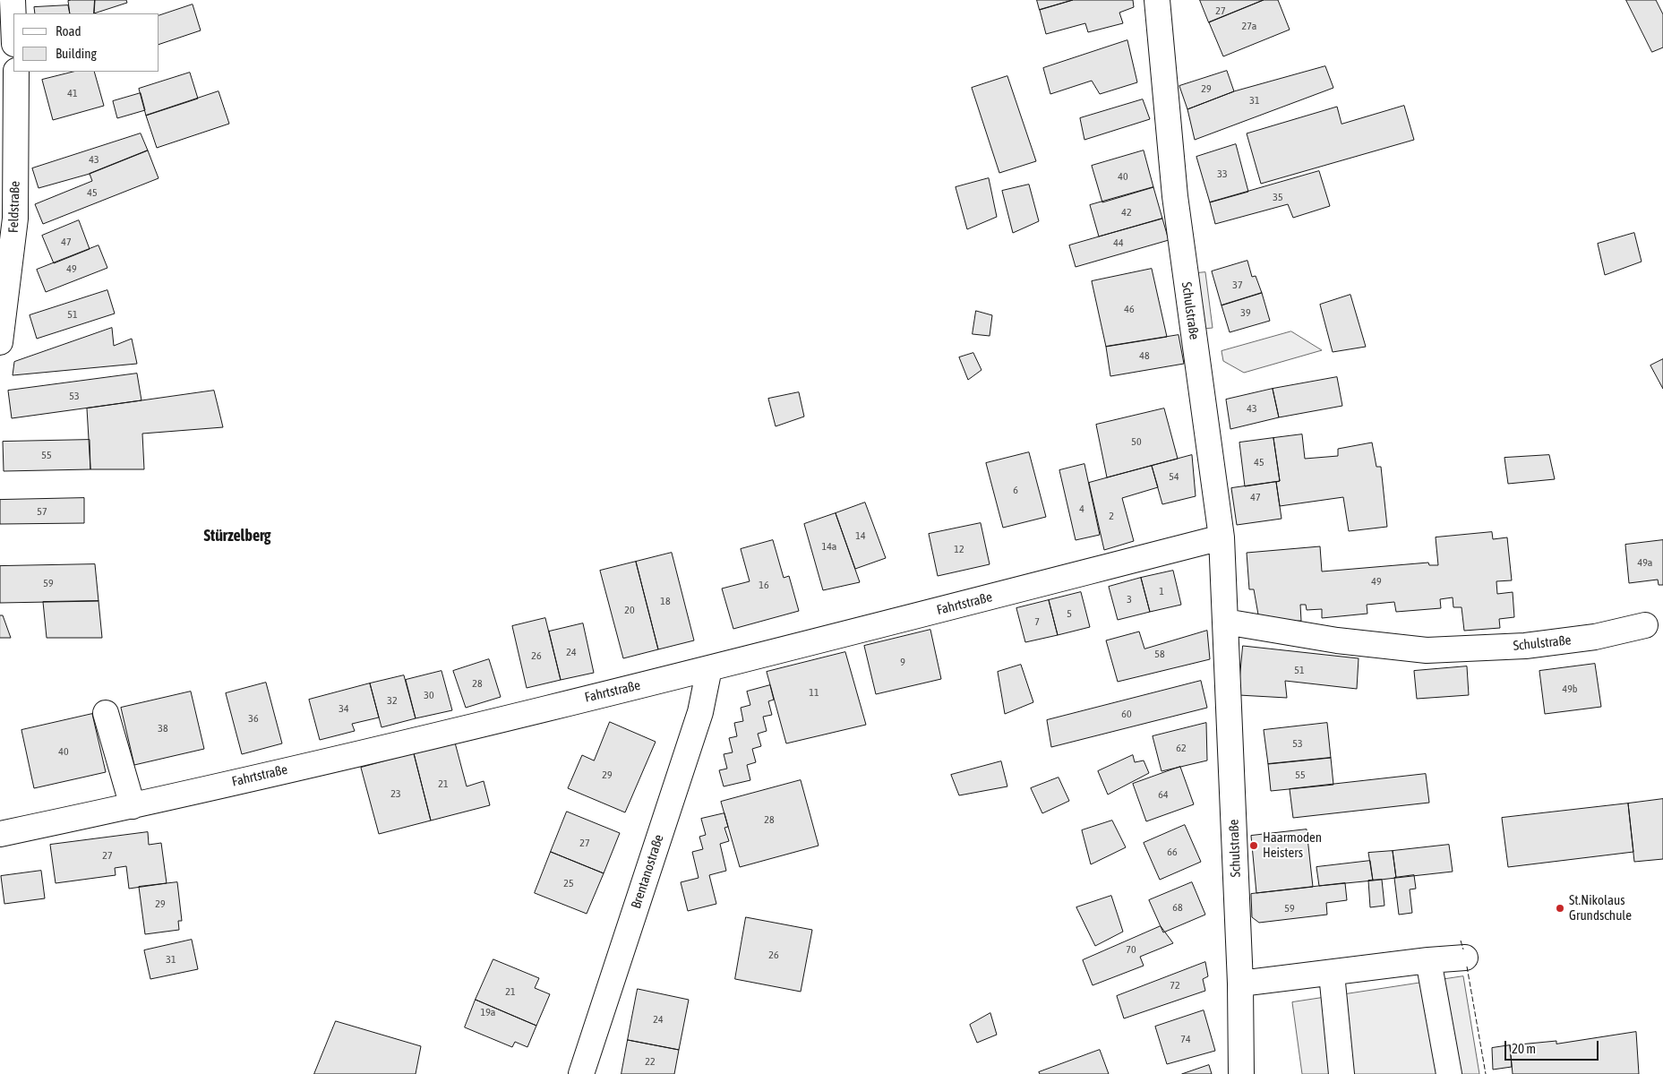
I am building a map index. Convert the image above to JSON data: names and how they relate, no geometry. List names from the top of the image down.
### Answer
{
  "streets": {
    "street": [
      "Feldstraße",
      "Schulstraße",
      "Fahrtstraße",
      "Brentanostraße"
    ]
  },
  "crossings": [
    ["Schulstraße", "Fahrtstraße"],
    ["Fahrtstraße", "Brentanostraße"]
  ],
  "districts": ["Stürzelberg"],
  "places": ["Haarmoden Heisters", "St.Nikolaus Grundschule"],
  "house_numbers": [
    "27",
    "27a",
    "29",
    "41",
    "31",
    "43",
    "33",
    "40",
    "45",
    "35",
    "42",
    "47",
    "44",
    "49",
    "37",
    "46",
    "39",
    "51",
    "48",
    "53",
    "43",
    "50",
    "55",
    "45",
    "54",
    "6",
    "47",
    "4",
    "57",
    "2",
    "14",
    "14a",
    "12",
    "49a",
    "49",
    "59",
    "16",
    "1",
    "3",
    "18",
    "20",
    "5",
    "7",
    "24",
    "58",
    "26",
    "9",
    "51",
    "28",
    "49b",
    "11",
    "30",
    "32",
    "34",
    "60",
    "36",
    "38",
    "53",
    "62",
    "40",
    "29",
    "55",
    "21",
    "23",
    "64",
    "28",
    "27",
    "66",
    "27",
    "25",
    "29",
    "68",
    "59",
    "70",
    "26",
    "31",
    "72",
    "21",
    "19a",
    "24",
    "74",
    "22"
  ],
  "legend": ["Road", "Building"],
  "scale_bar": "20 m"
}
